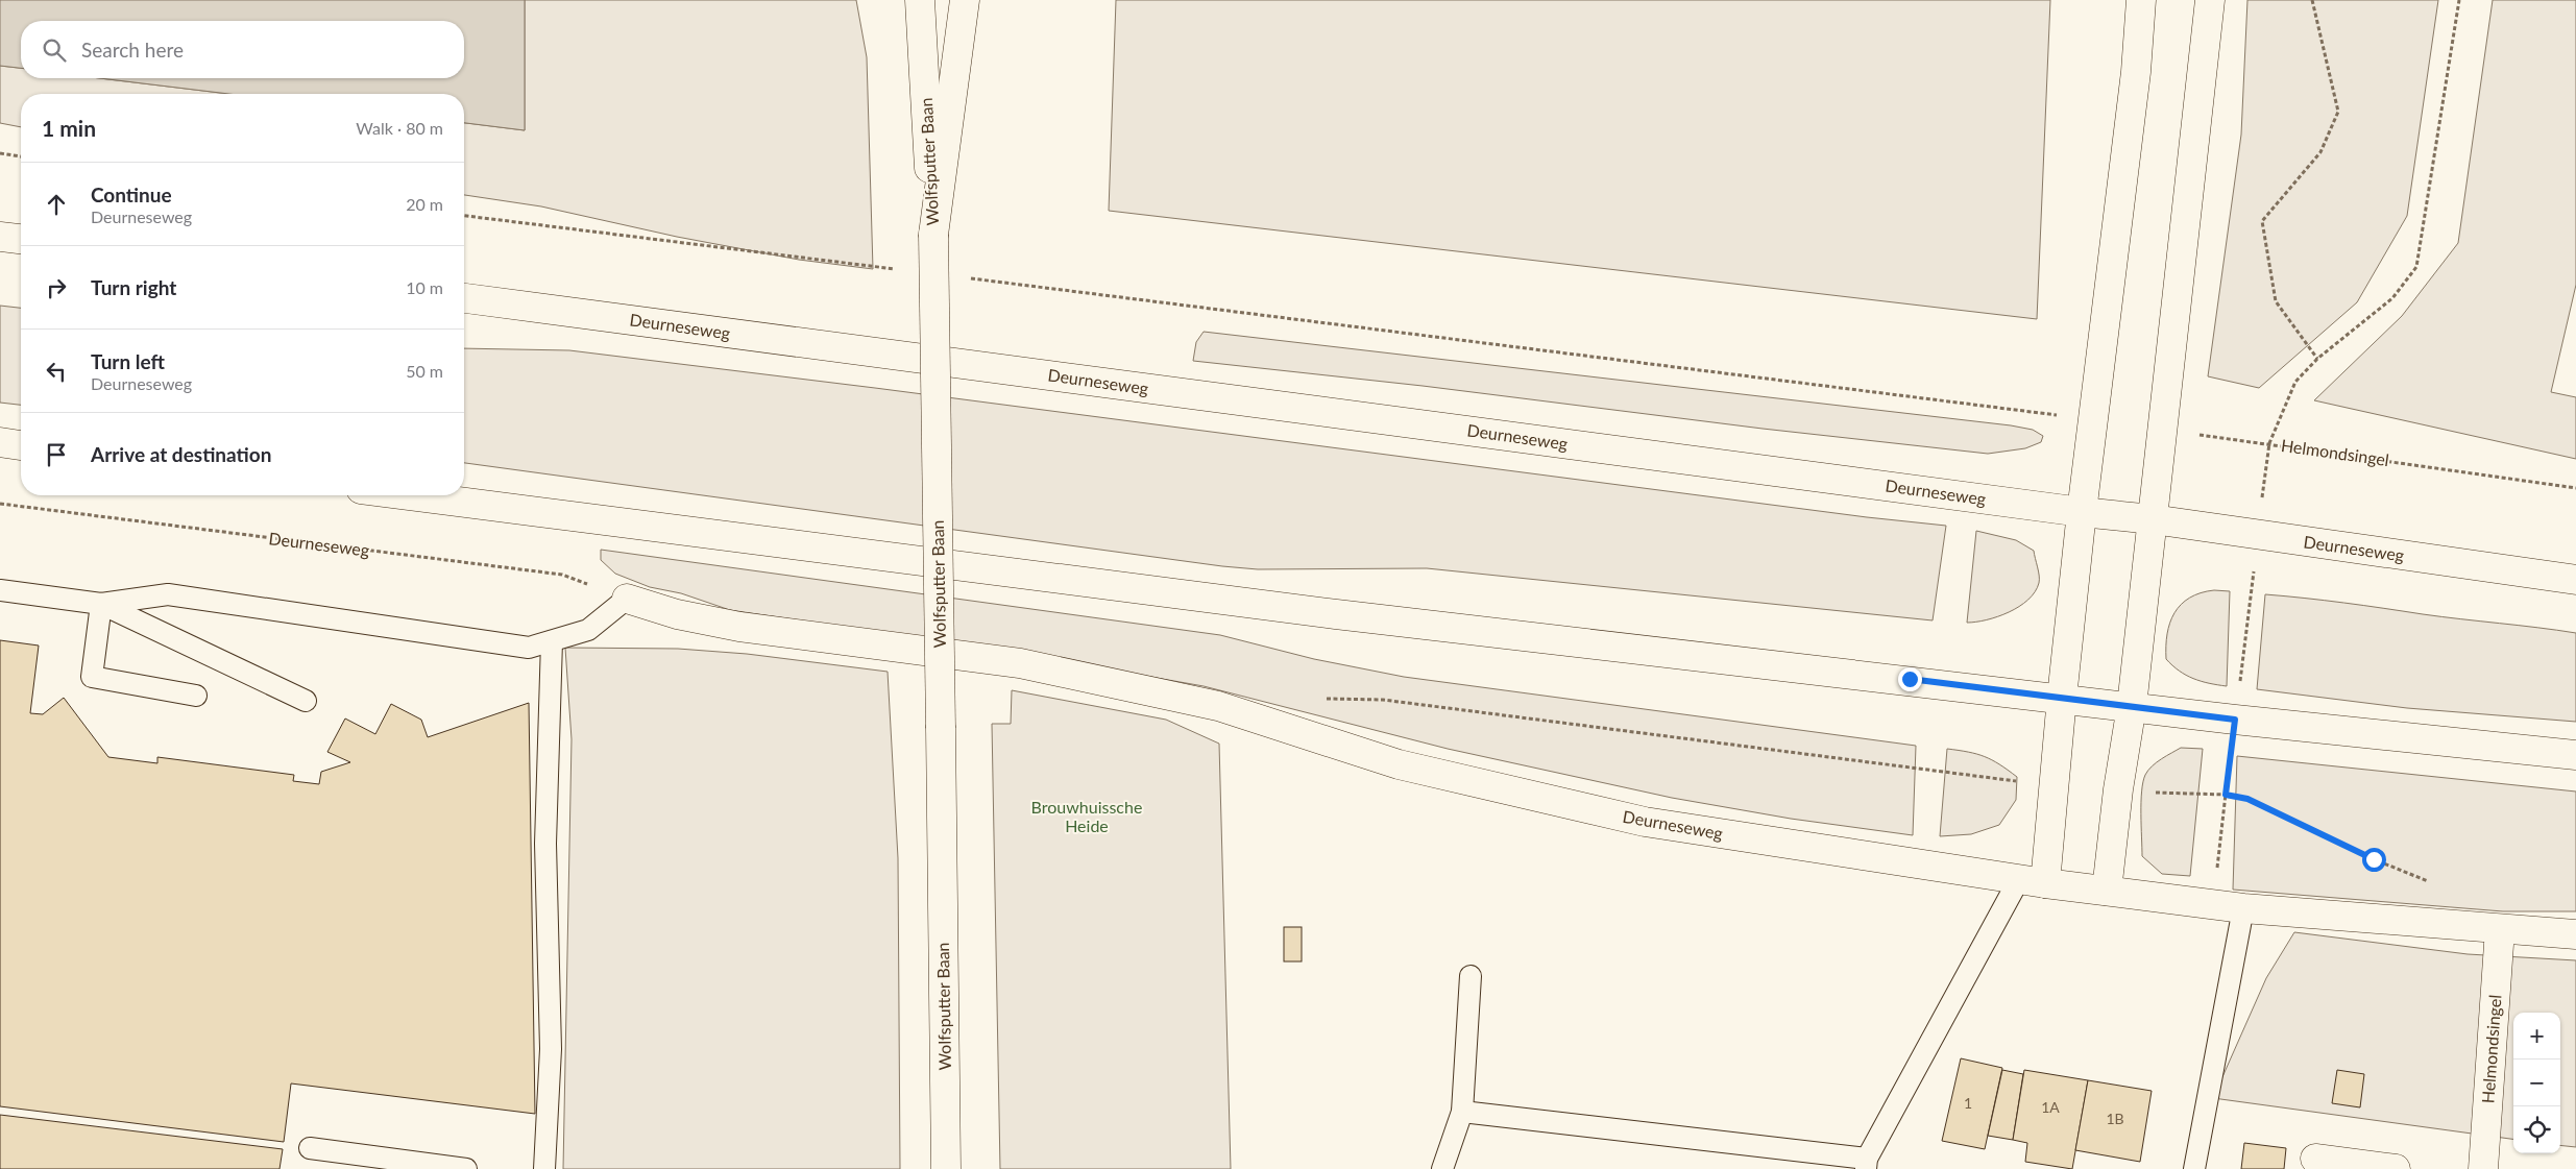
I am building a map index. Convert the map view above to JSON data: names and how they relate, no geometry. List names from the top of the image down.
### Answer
{
  "streets": {
    "main road": ["Wolfsputter Baan", "Deurneseweg", "Helmondsingel"]
  },
  "crossings": [
    ["Deurneseweg", "Helmondsingel"]
  ],
  "parks": ["Brouwhuissche Heide"],
  "house_numbers": ["1", "1A", "1B"],
  "page": {
    "search": "Search here",
    "heading": ["1 min", "Walk · 80 m"],
    "list": [
      ["Continue", "Deurneseweg", "20 m"],
      ["Turn right", "10 m"],
      ["Turn left", "Deurneseweg", "50 m"],
      "Arrive at destination"
    ],
    "map_buttons": ["+", "−"]
  }
}
